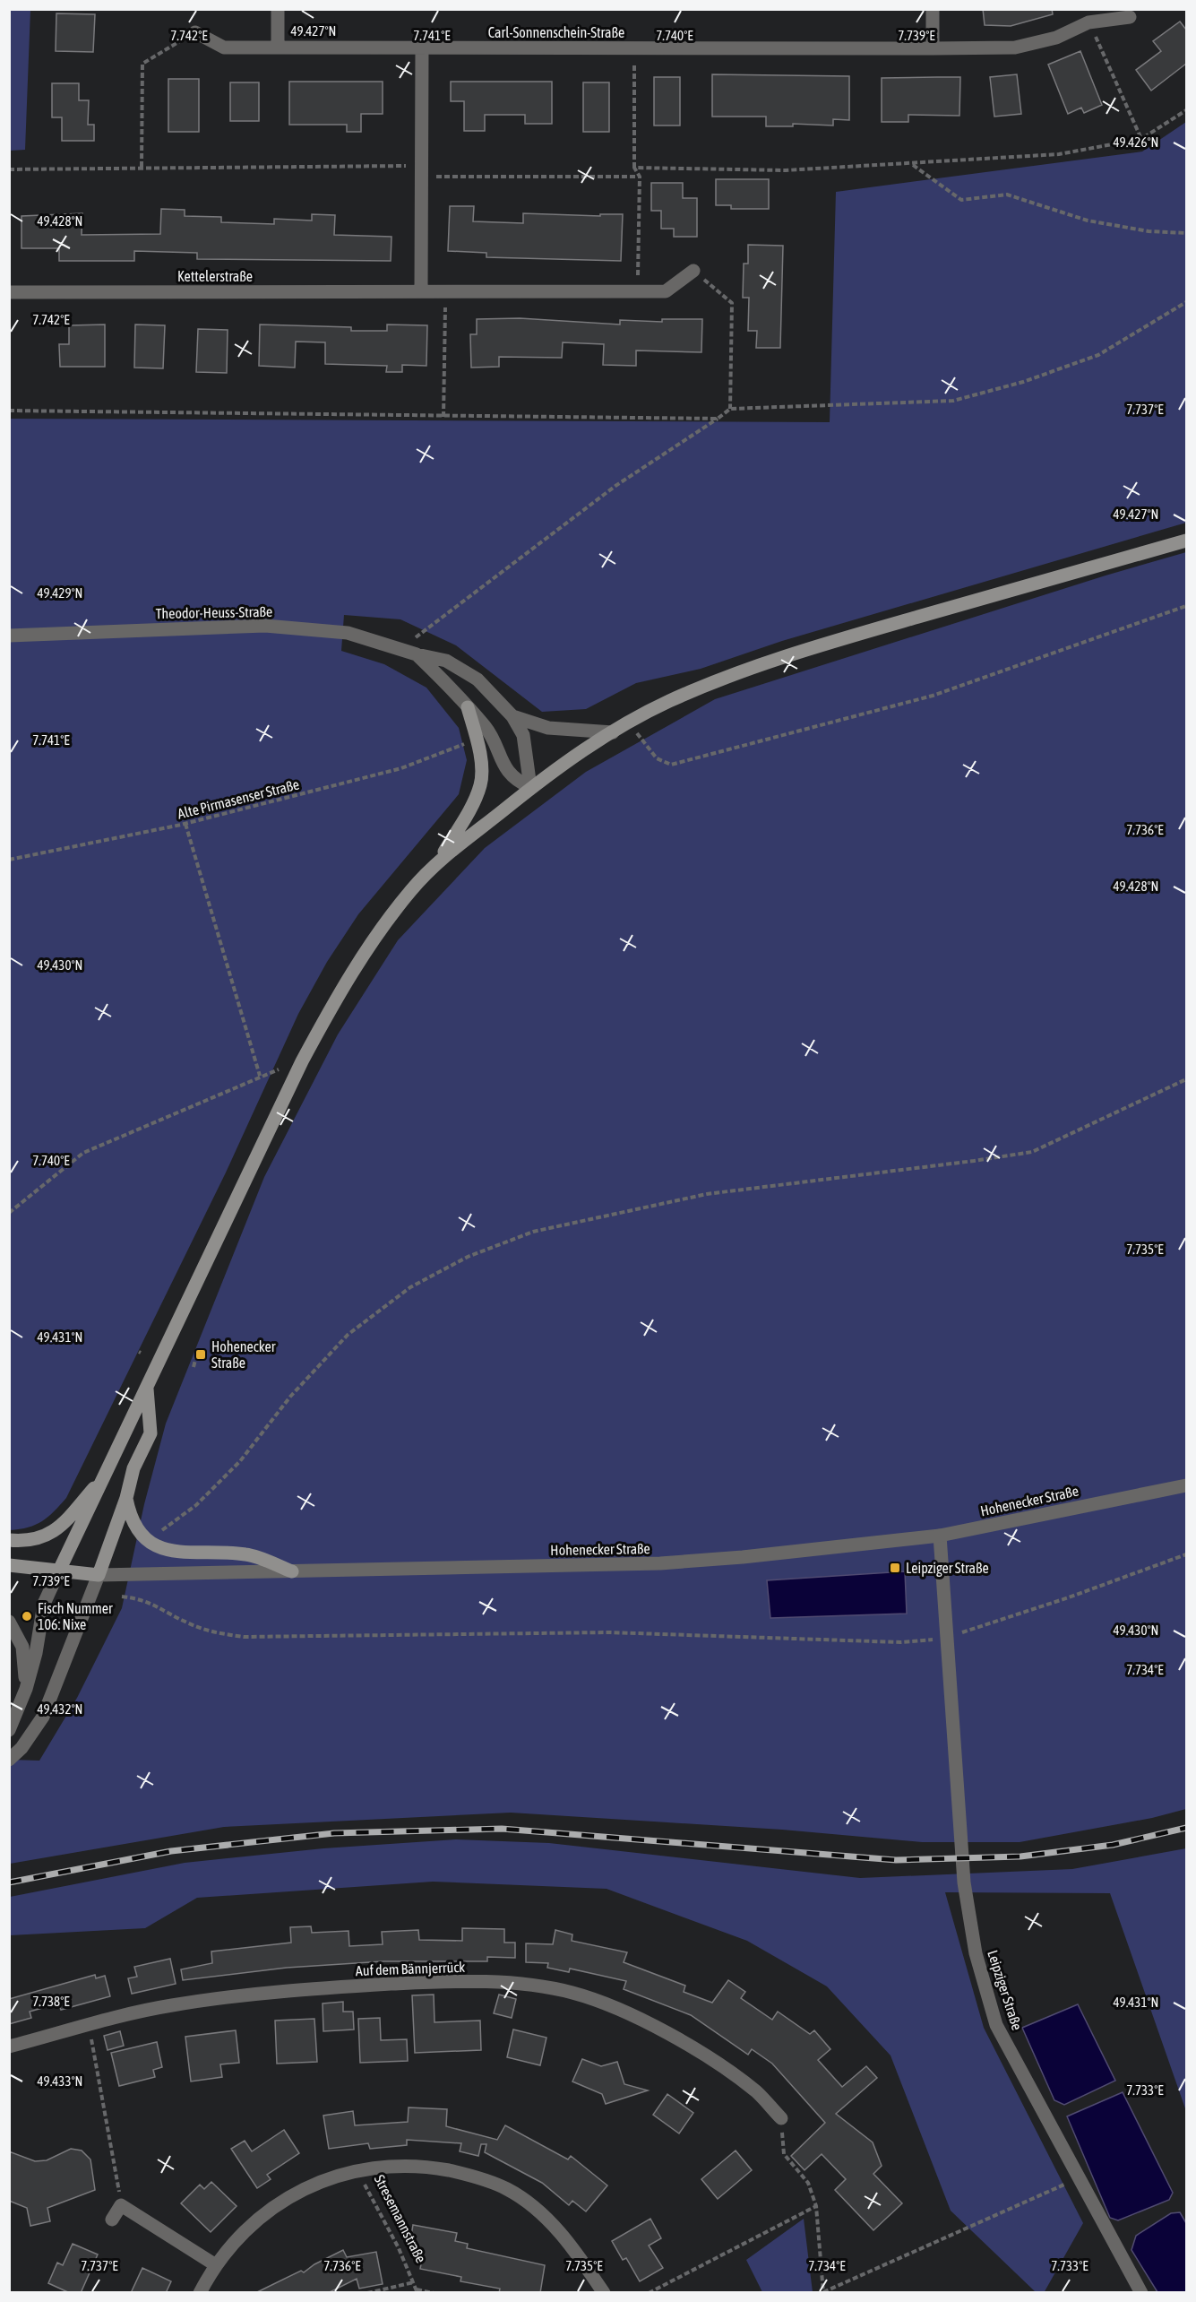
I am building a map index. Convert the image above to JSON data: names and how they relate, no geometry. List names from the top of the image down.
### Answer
{
  "streets": {
    "main road": ["Hohenecker Straße"],
    "street": [
      "Carl-Sonnenschein-Straße",
      "Kettelerstraße",
      "Theodor-Heuss-Straße",
      "Auf dem Bännjerrück",
      "Leipziger Straße",
      "Stresemannstraße"
    ],
    "path": ["Alte Pirmasenser Straße"]
  },
  "crossings": [
    ["Hohenecker Straße", "Leipziger Straße"]
  ],
  "places": {
    "transit": ["Hohenecker Straße", "Leipziger Straße"],
    "other": ["Fisch Nummer 106: Nixe"]
  },
  "coordinates": [
    "49.427°N",
    "7.742°E",
    "7.740°E",
    "7.739°E",
    "7.741°E",
    "49.426°N",
    "49.428°N",
    "7.737°E",
    "49.429°N",
    "7.736°E",
    "49.430°N",
    "7.735°E",
    "49.431°N",
    "7.734°E",
    "49.432°N",
    "7.738°E",
    "49.433°N",
    "7.733°E"
  ]
}
